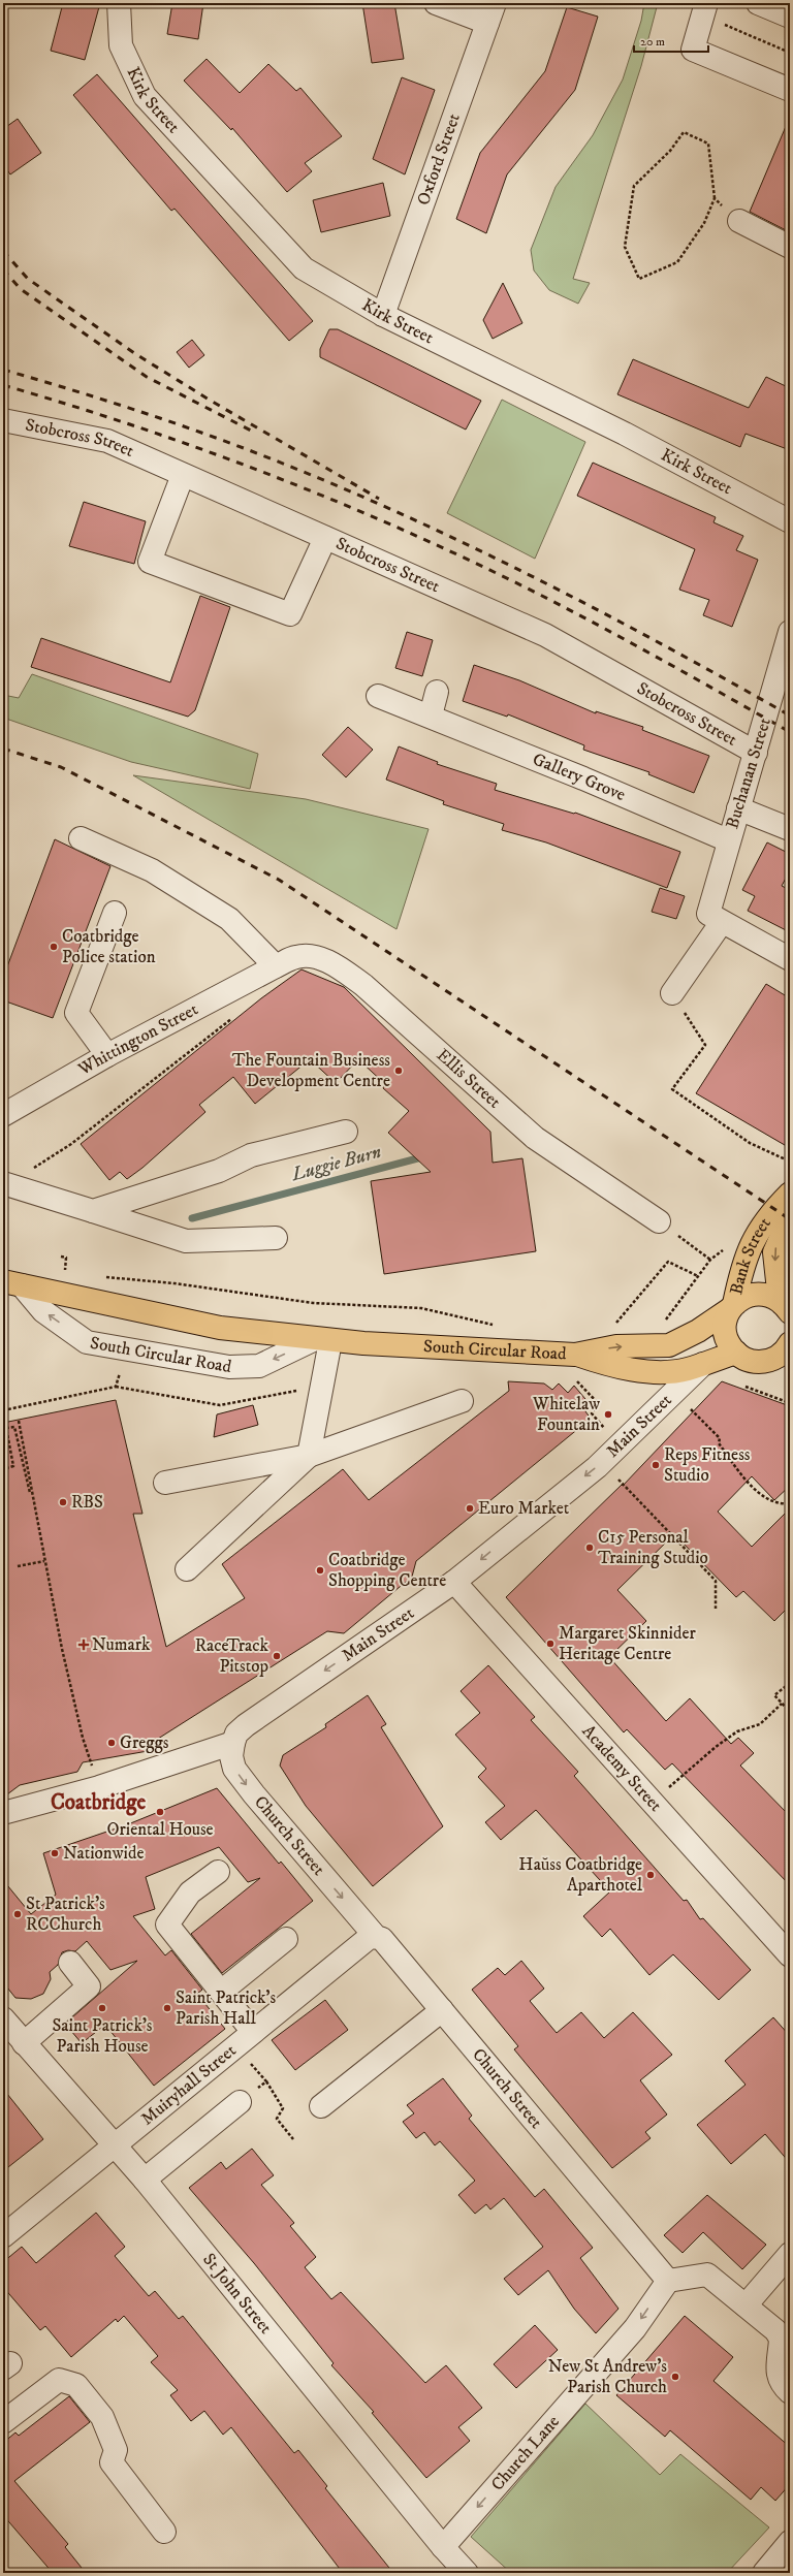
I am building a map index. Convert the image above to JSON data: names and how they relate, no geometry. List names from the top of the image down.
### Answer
{
  "streets": {
    "main road": ["Bank Street", "South Circular Road"],
    "street": [
      "Kirk Street",
      "Oxford Street",
      "Stobcross Street",
      "Buchanan Street",
      "Gallery Grove",
      "Whittington Street",
      "Ellis Street",
      "Main Street",
      "Academy Street",
      "Church Street",
      "Muiryhall Street",
      "St John Street",
      "Church Lane"
    ]
  },
  "crossings": [
    ["Kirk Street", "Oxford Street"],
    ["Stobcross Street", "Buchanan Street"],
    ["Buchanan Street", "Gallery Grove"],
    ["Whittington Street", "Ellis Street"],
    ["Bank Street", "South Circular Road"],
    ["South Circular Road", "Main Street"],
    ["Main Street", "Academy Street"],
    ["Main Street", "Church Street"],
    ["Church Street", "Muiryhall Street"],
    ["Church Street", "Church Lane"],
    ["Muiryhall Street", "St John Street"],
    ["St John Street", "Church Lane"]
  ],
  "one_way": ["Church Lane"],
  "districts": ["Coatbridge"],
  "water": ["Luggie Burn"],
  "places": {
    "other": [
      "Coatbridge Police station",
      "The Fountain Business Development Centre",
      "Whitelaw Fountain",
      "Reps Fitness Studio",
      "RBS",
      "Euro Market",
      "C15 Personal Training Studio",
      "Coatbridge Shopping Centre",
      "Margaret Skinnider Heritage Centre",
      "RaceTrack Pitstop",
      "Greggs",
      "Oriental House",
      "Nationwide",
      "Haŭss Coatbridge Aparthotel",
      "St Patrick's RCChurch",
      "Saint Patrick's Parish House",
      "Saint Patrick's Parish Hall",
      "New St Andrew's Parish Church"
    ],
    "health": ["Numark"]
  },
  "scale_bar": "20 m"
}
